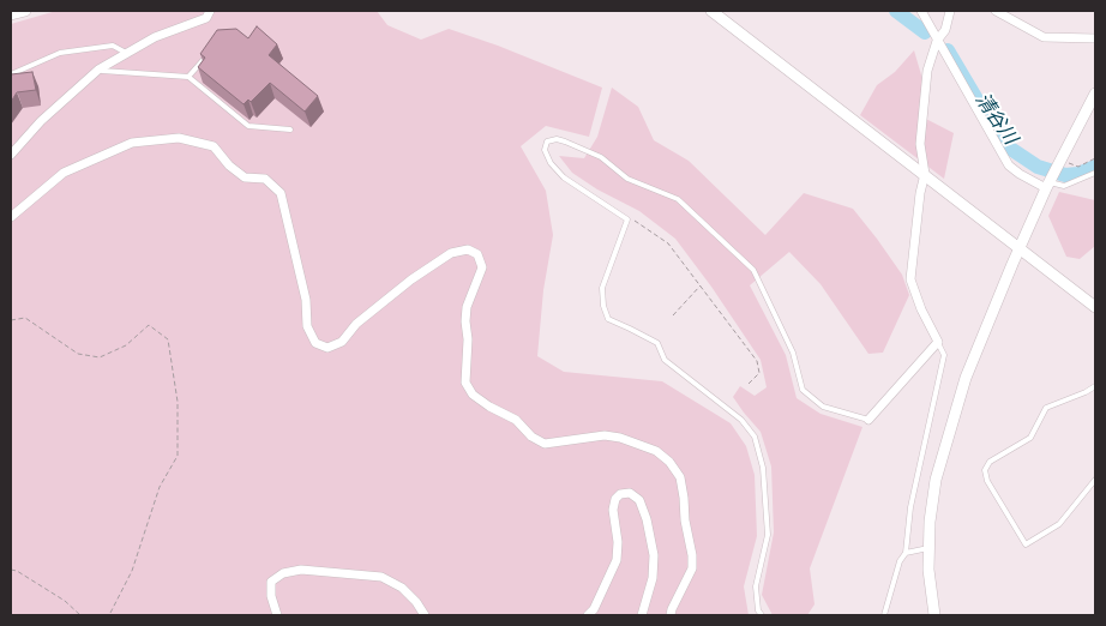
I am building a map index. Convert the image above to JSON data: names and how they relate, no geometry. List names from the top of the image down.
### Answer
{
  "water": ["清谷川"]
}
